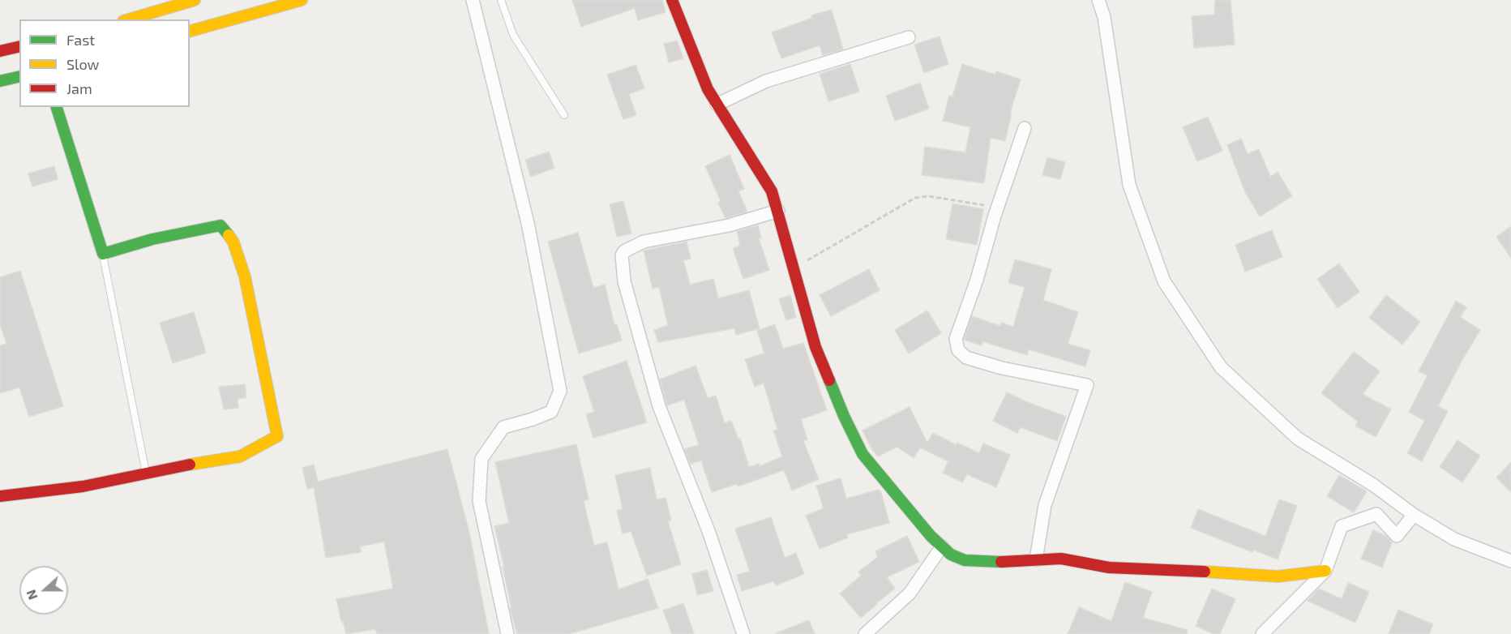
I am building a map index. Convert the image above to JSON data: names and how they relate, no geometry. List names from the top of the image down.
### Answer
{
  "legend": ["Fast", "Slow", "Jam"],
  "north": "left"
}
